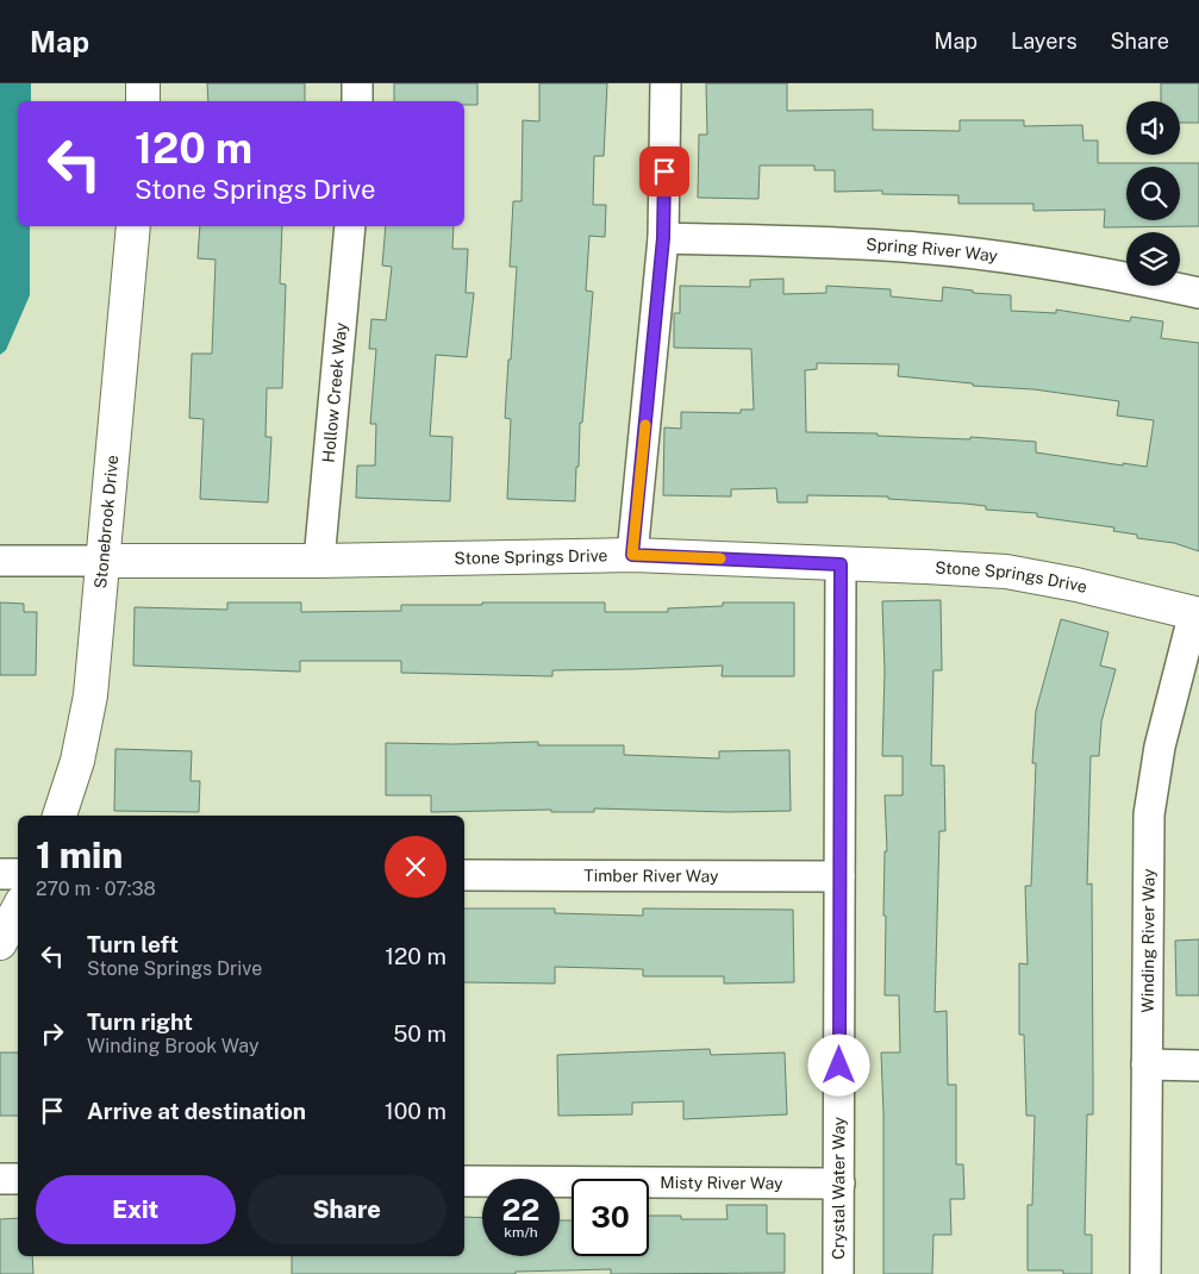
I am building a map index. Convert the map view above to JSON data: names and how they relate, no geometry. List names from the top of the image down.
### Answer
{
  "streets": {
    "street": [
      "Spring River Way",
      "Hollow Creek Way",
      "Stonebrook Drive",
      "Stone Springs Drive",
      "Timber River Way",
      "Winding River Way",
      "Misty River Way",
      "Crystal Water Way"
    ]
  },
  "crossings": [
    ["Hollow Creek Way", "Stone Springs Drive"],
    ["Stonebrook Drive", "Stone Springs Drive"],
    ["Stone Springs Drive", "Winding River Way"],
    ["Stone Springs Drive", "Crystal Water Way"],
    ["Timber River Way", "Crystal Water Way"],
    ["Misty River Way", "Crystal Water Way"]
  ],
  "page": {
    "header": "Map",
    "nav": ["Map", "Layers", "Share"],
    "turn": ["120 m", "Stone Springs Drive"],
    "heading": ["1 min", "270 m · 07:38"],
    "list": [
      {
        "name": "Turn left",
        "note": "Stone Springs Drive",
        "value": "120 m"
      },
      {
        "name": "Turn right",
        "note": "Winding Brook Way",
        "value": "50 m"
      },
      {
        "name": "Arrive at destination",
        "value": "100 m"
      }
    ],
    "buttons": ["Exit", "Share"],
    "speed": "22 km/h",
    "limit": "30"
  }
}
